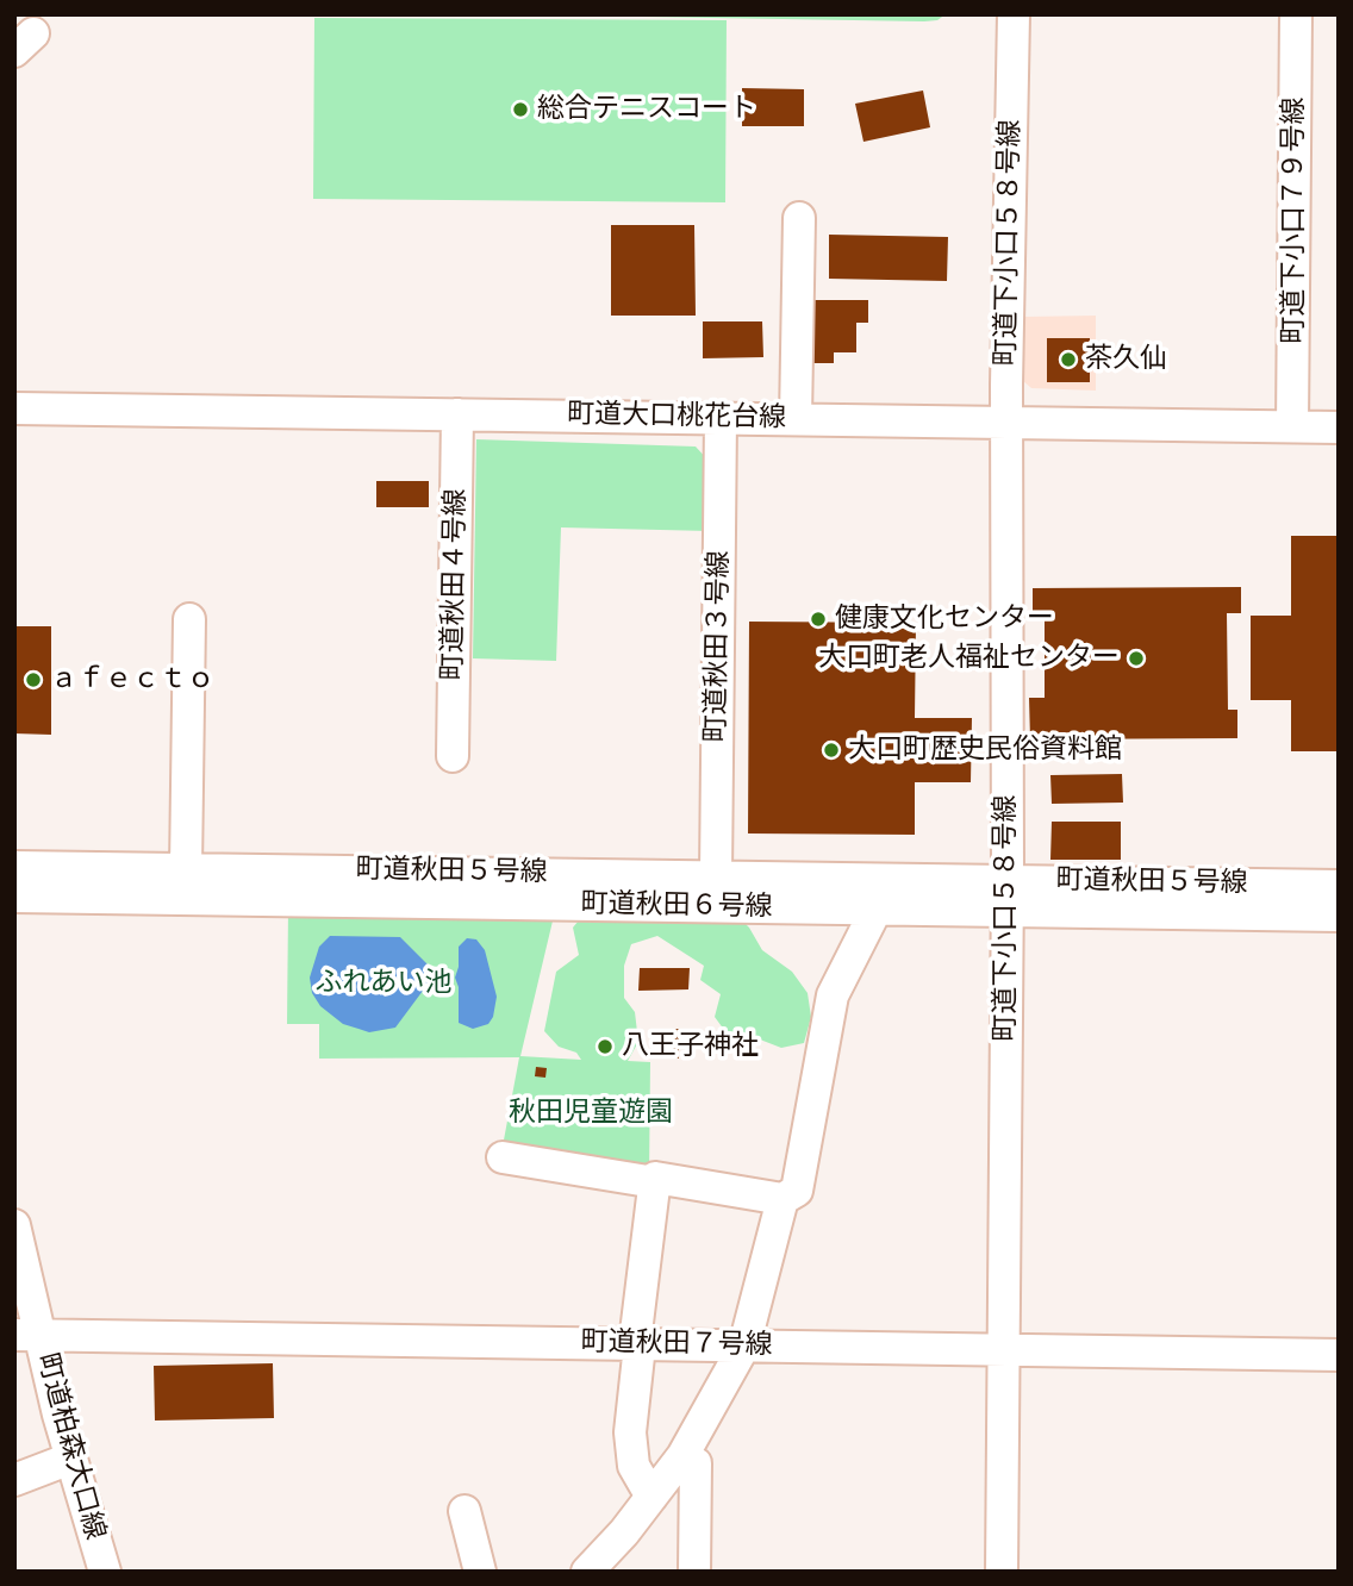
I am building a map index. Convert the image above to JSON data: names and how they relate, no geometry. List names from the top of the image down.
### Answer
{
  "streets": {
    "street": [
      "町道下小口７９号線",
      "町道下小口５８号線",
      "町道大口桃花台線",
      "町道秋田４号線",
      "町道秋田３号線",
      "町道秋田５号線",
      "町道秋田６号線",
      "町道秋田７号線",
      "町道柏森大口線"
    ]
  },
  "crossings": [
    ["町道下小口７９号線", "町道大口桃花台線"],
    ["町道下小口５８号線", "町道大口桃花台線"],
    ["町道下小口５８号線", "町道秋田５号線"],
    ["町道下小口５８号線", "町道秋田６号線"],
    ["町道下小口５８号線", "町道秋田７号線"],
    ["町道大口桃花台線", "町道秋田４号線"],
    ["町道大口桃花台線", "町道秋田３号線"],
    ["町道秋田３号線", "町道秋田５号線"],
    ["町道秋田７号線", "町道柏森大口線"]
  ],
  "parks": ["ふれあい池", "秋田児童遊園"],
  "places": [
    "総合テニスコート",
    "茶久仙",
    "健康文化センター",
    "大口町老人福祉センター",
    "ａｆｅｃｔｏ",
    "大口町歴史民俗資料館",
    "八王子神社"
  ]
}
